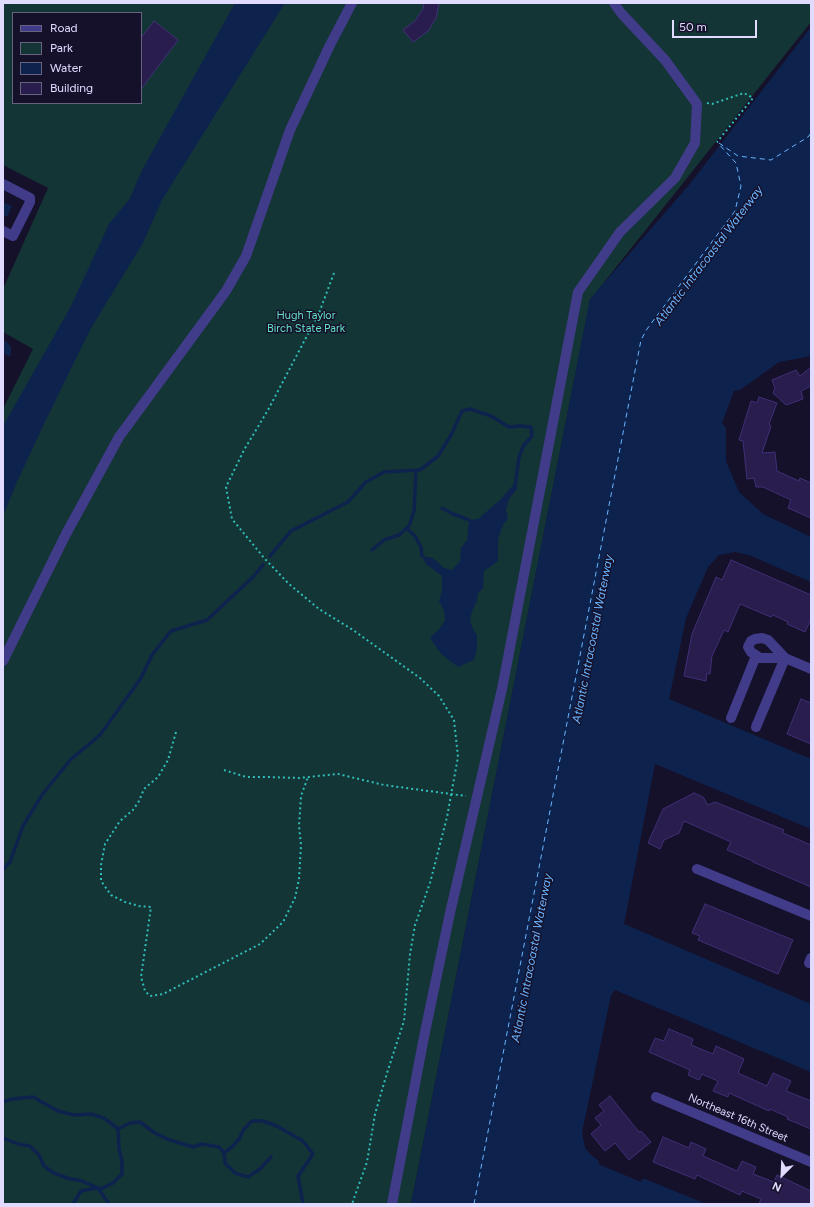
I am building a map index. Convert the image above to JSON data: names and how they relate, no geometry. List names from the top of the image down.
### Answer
{
  "streets": {
    "street": ["Northeast 16th Street"]
  },
  "water": ["Atlantic Intracoastal Waterway"],
  "parks": ["Hugh Taylor Birch State Park"],
  "legend": [
    "Road",
    "Park",
    "Water",
    "Building"
  ],
  "scale_bar": "50 m",
  "north": "bottom left"
}
